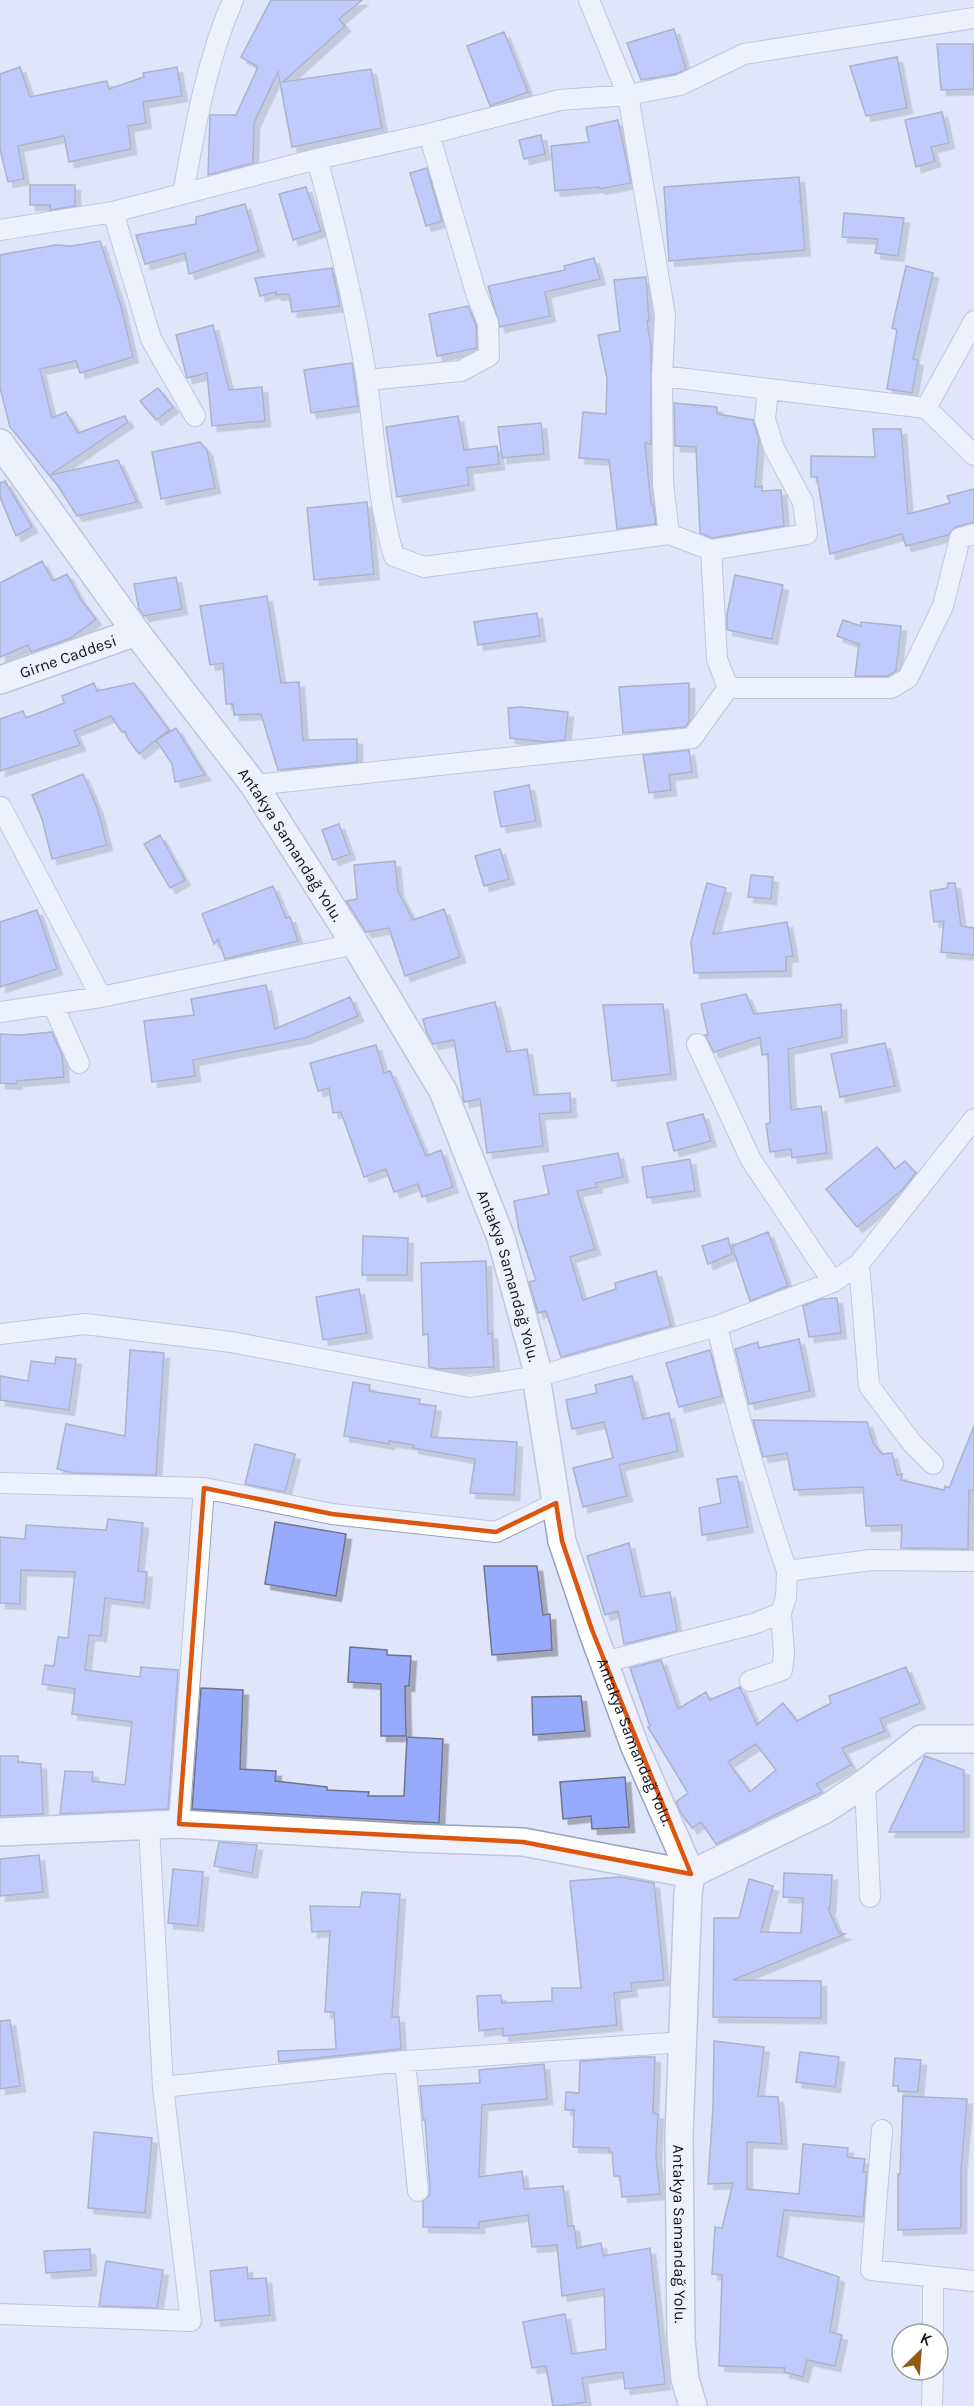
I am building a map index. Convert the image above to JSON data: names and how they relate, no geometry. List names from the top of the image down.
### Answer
{
  "streets": {
    "street": ["Girne Caddesi", "Antakya Samandağ Yolu."]
  },
  "crossings": [
    ["Girne Caddesi", "Antakya Samandağ Yolu."]
  ],
  "north": "top right"
}
